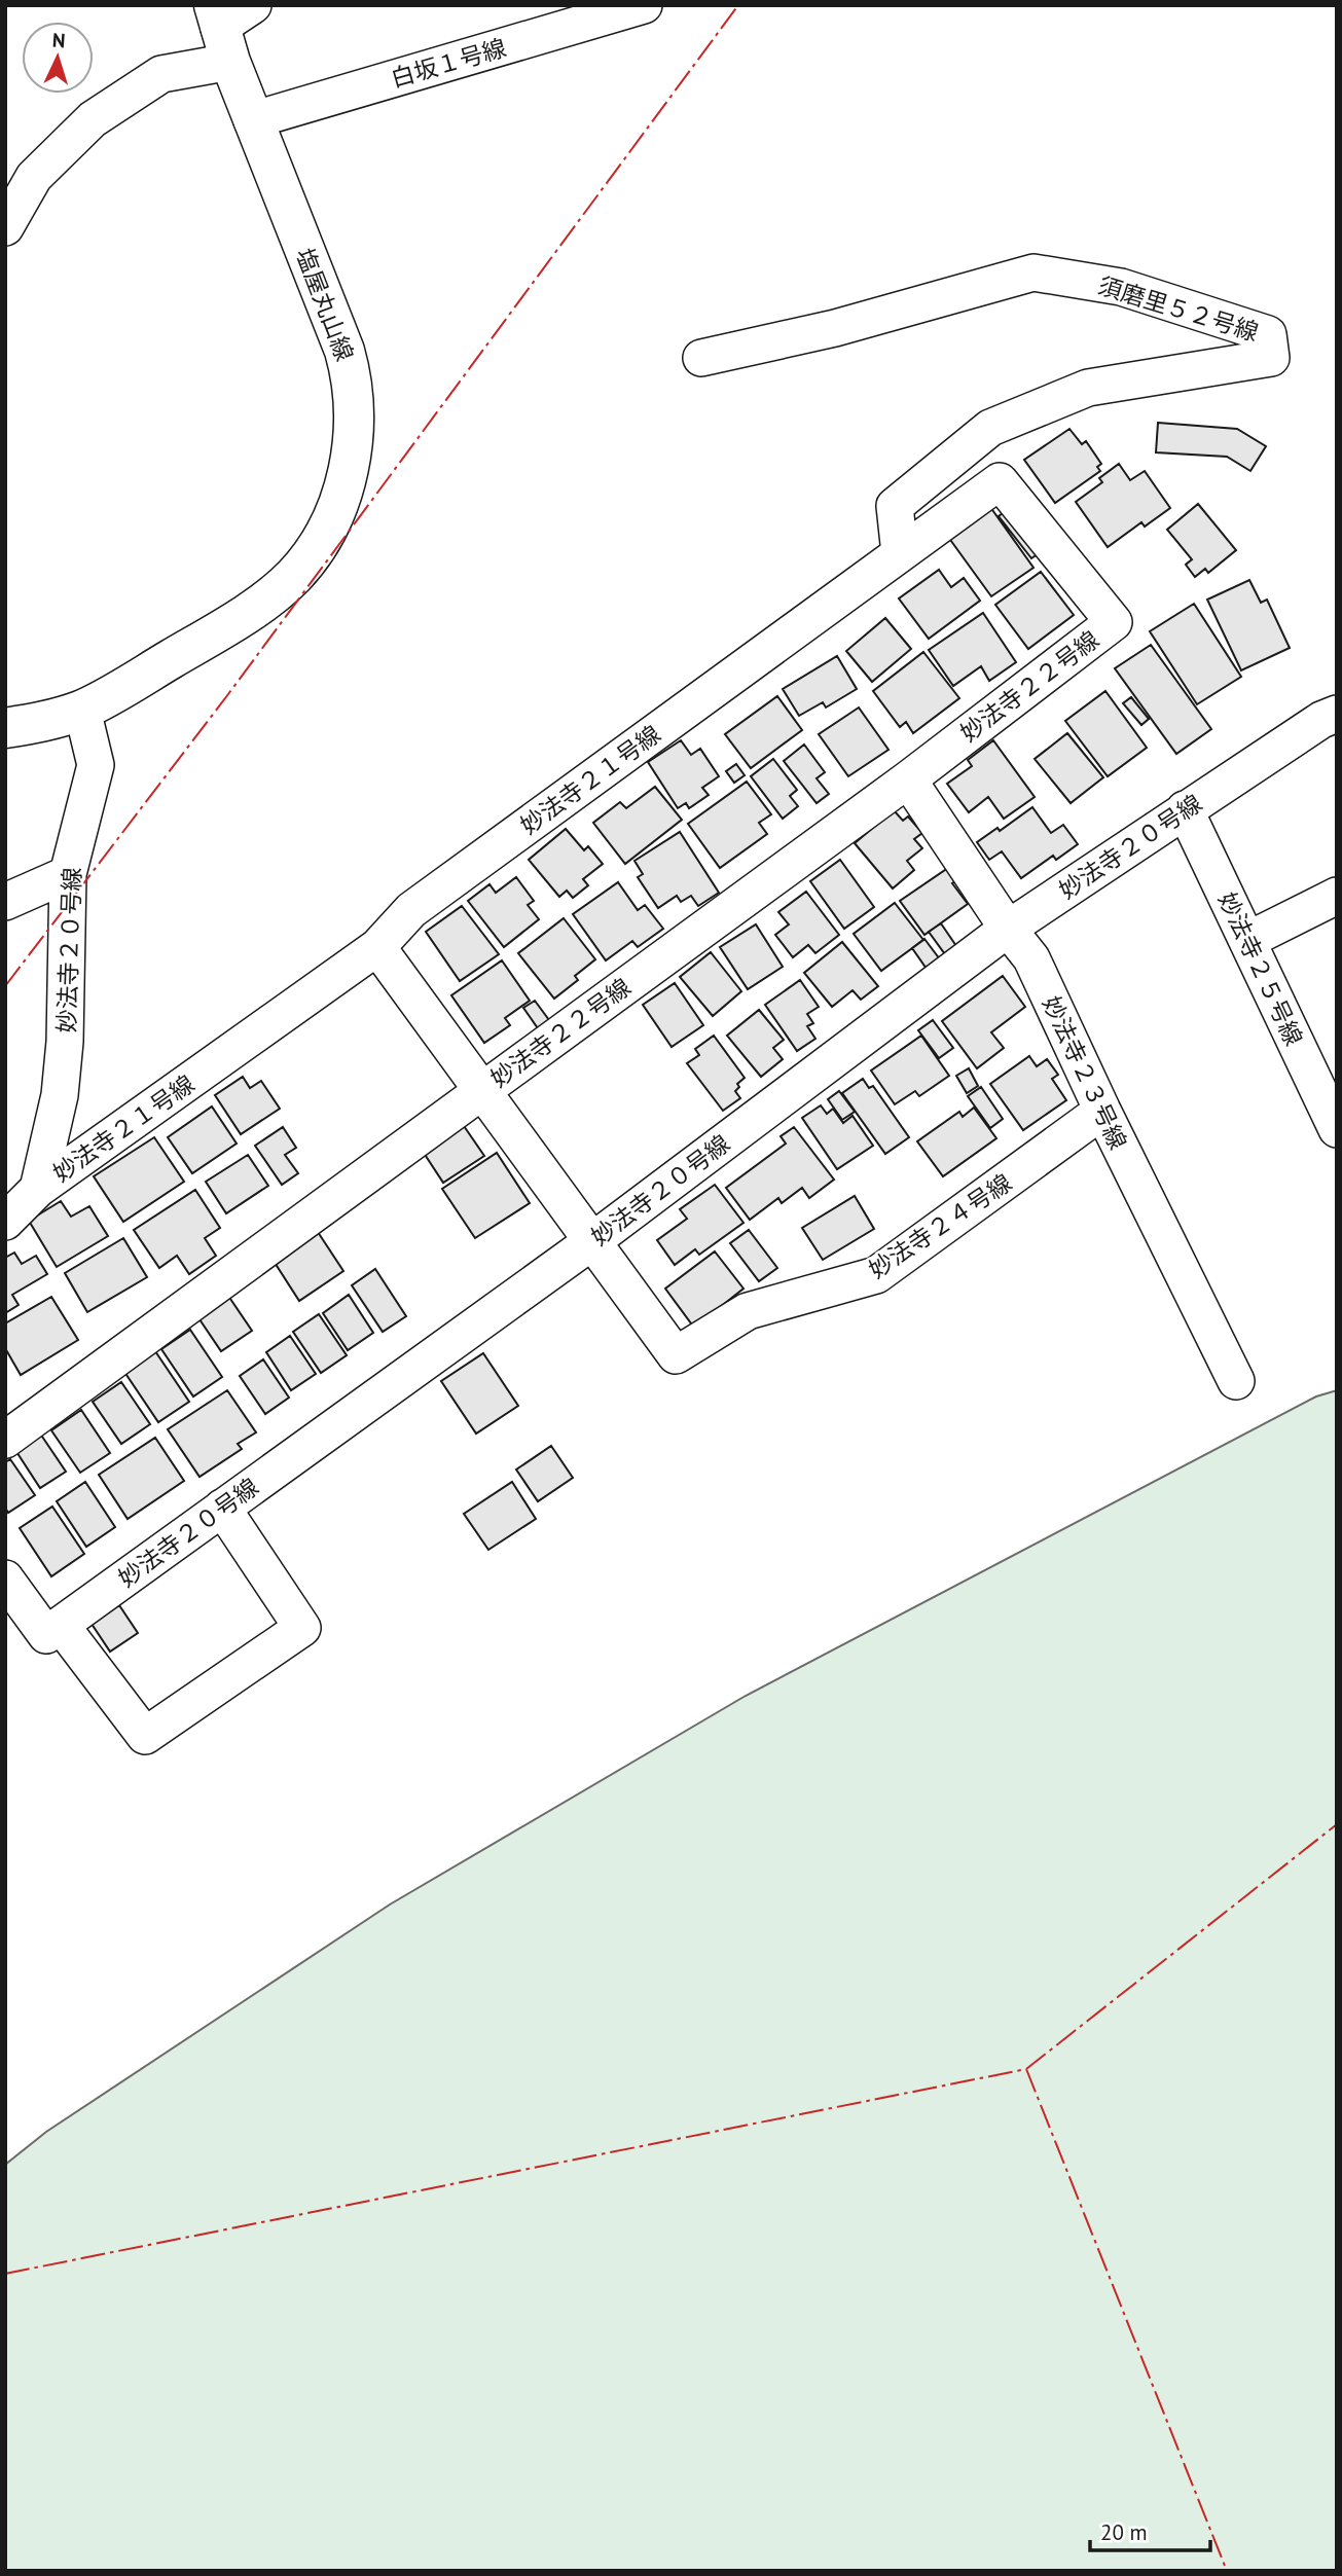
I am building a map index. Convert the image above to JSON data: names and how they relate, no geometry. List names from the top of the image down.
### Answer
{
  "streets": {
    "street": [
      "白坂１号線",
      "塩屋丸山線",
      "須磨里５２号線",
      "妙法寺２２号線",
      "妙法寺２１号線",
      "妙法寺２０号線",
      "妙法寺２５号線",
      "妙法寺２３号線",
      "妙法寺２４号線"
    ]
  },
  "crossings": [
    ["白坂１号線", "塩屋丸山線"],
    ["塩屋丸山線", "妙法寺２０号線"],
    ["須磨里５２号線", "妙法寺２１号線"],
    ["妙法寺２２号線", "妙法寺２１号線"],
    ["妙法寺２２号線", "妙法寺２３号線"],
    ["妙法寺２２号線", "妙法寺２４号線"],
    ["妙法寺２１号線", "妙法寺２０号線"],
    ["妙法寺２１号線", "妙法寺２４号線"],
    ["妙法寺２０号線", "妙法寺２５号線"],
    ["妙法寺２０号線", "妙法寺２３号線"],
    ["妙法寺２０号線", "妙法寺２４号線"],
    ["妙法寺２３号線", "妙法寺２４号線"]
  ],
  "scale_bar": "20 m",
  "north": "top"
}
